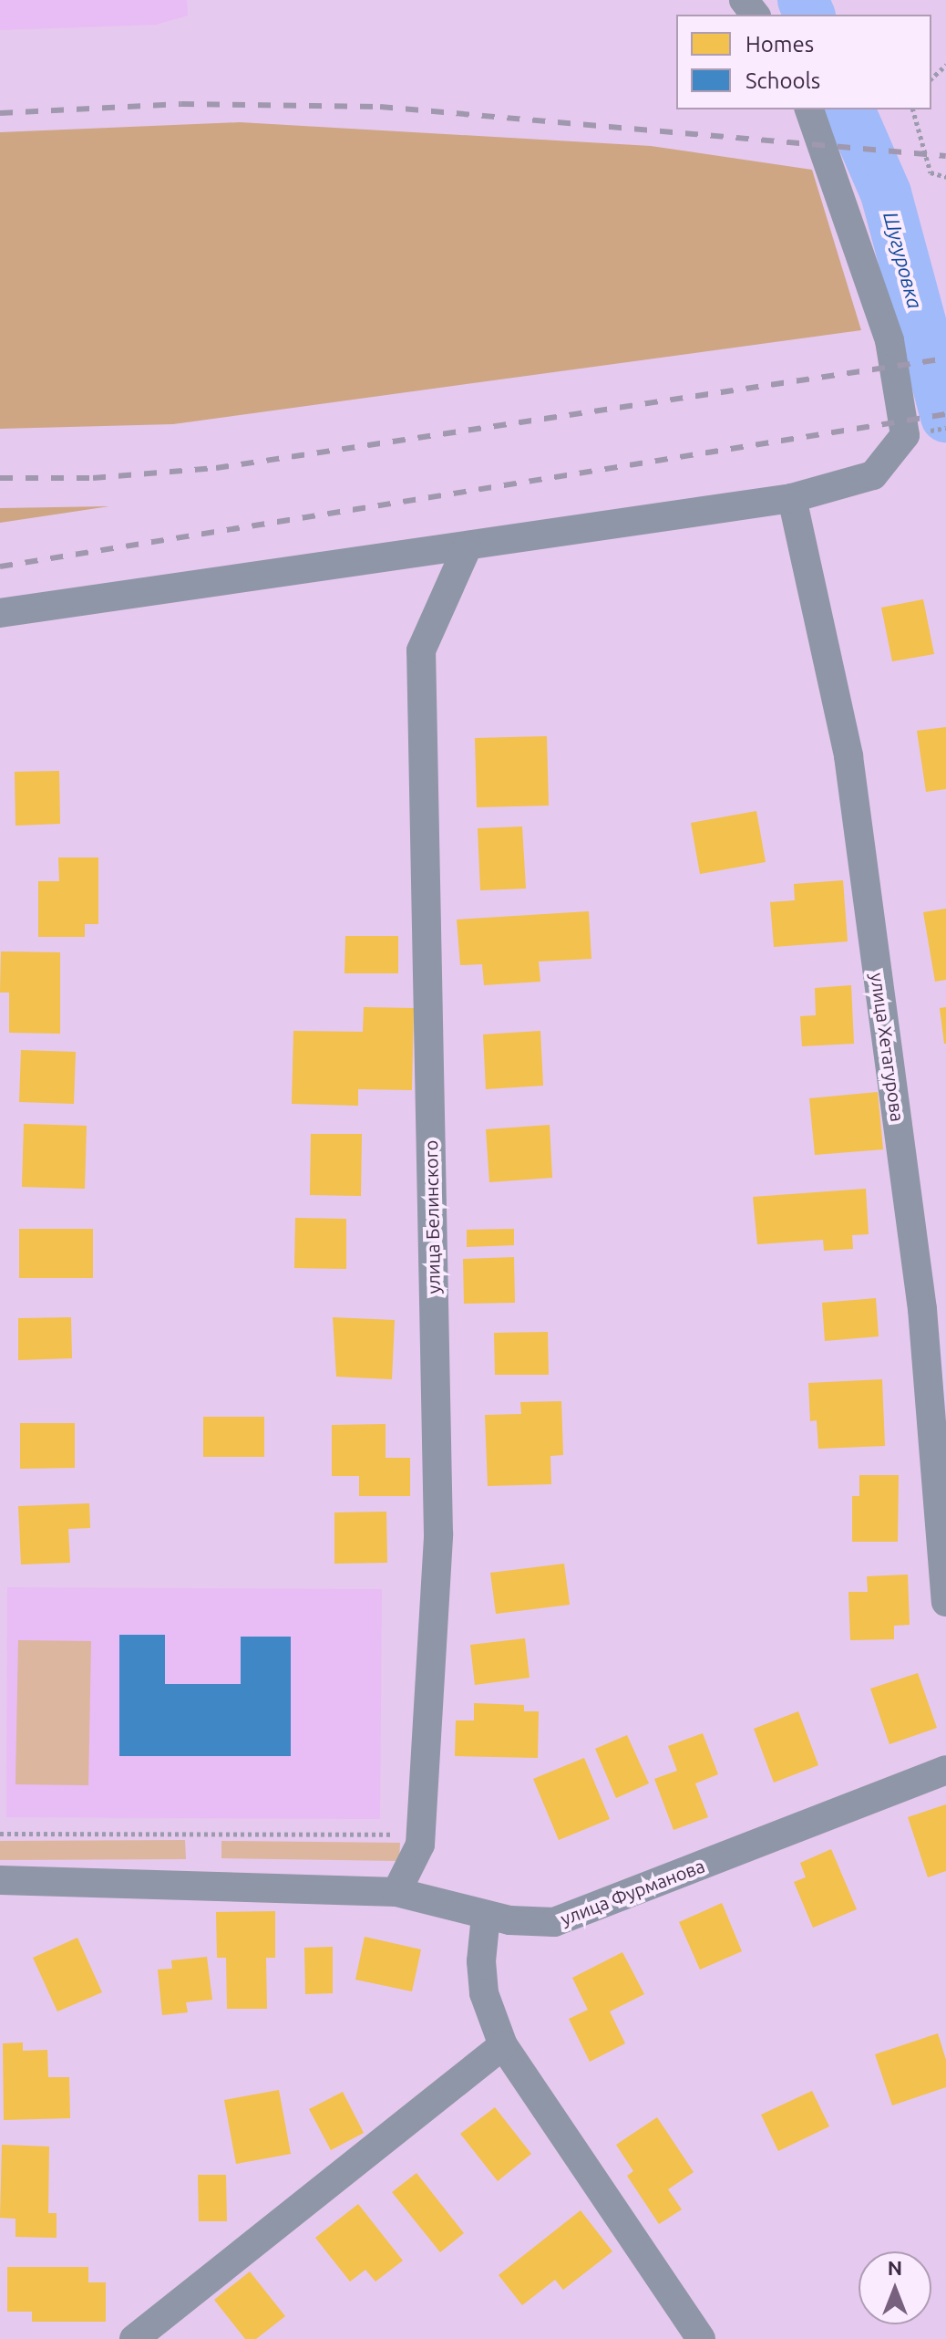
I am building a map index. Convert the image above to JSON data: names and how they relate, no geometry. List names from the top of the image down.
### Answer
{
  "streets": {
    "street": ["улица Хетагурова", "улица Белинского", "улица Фурманова"]
  },
  "crossings": [
    ["улица Белинского", "улица Фурманова"]
  ],
  "water": ["Шугуровка"],
  "legend": ["Homes", "Schools"],
  "north": "top"
}
